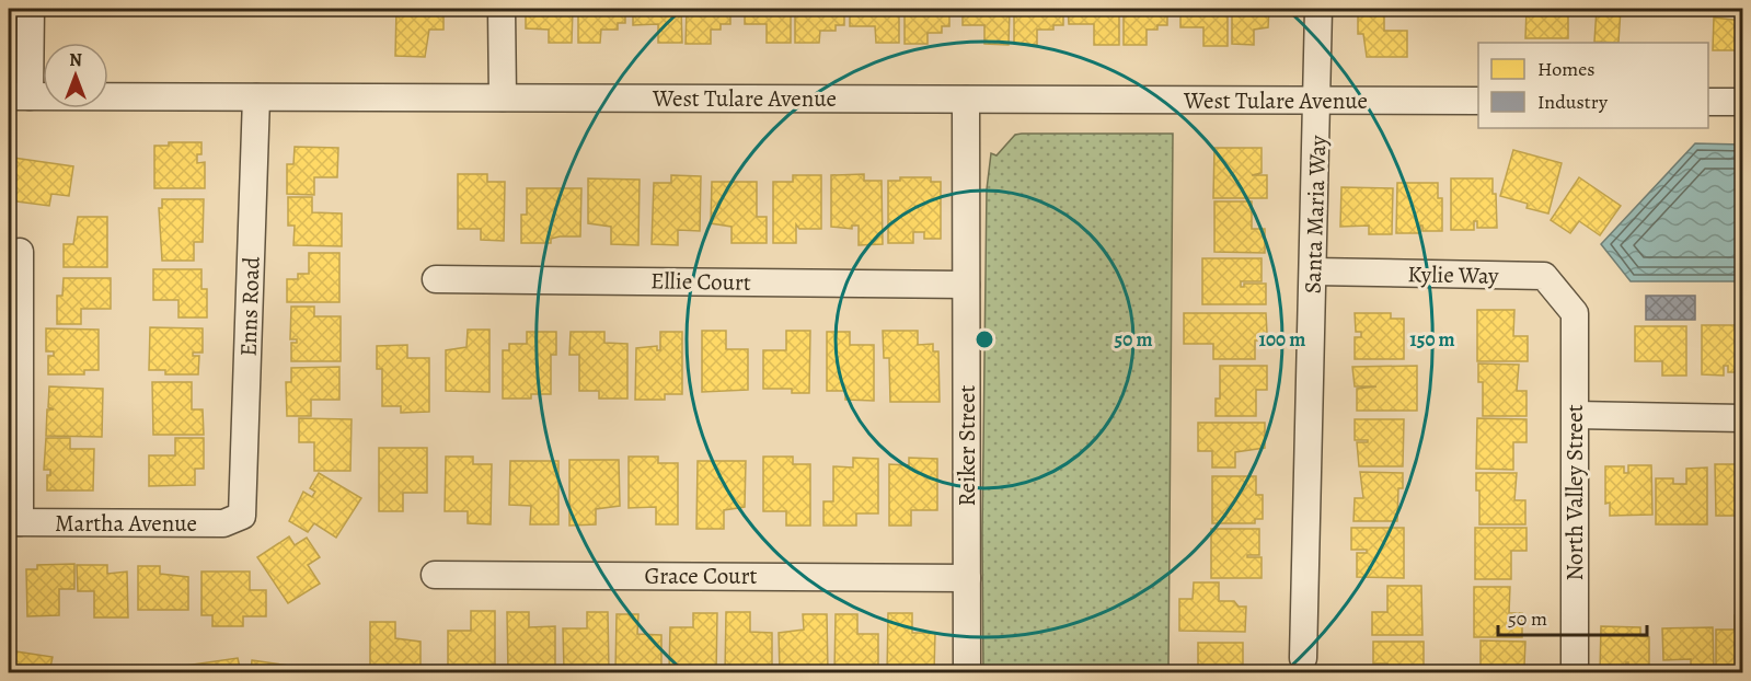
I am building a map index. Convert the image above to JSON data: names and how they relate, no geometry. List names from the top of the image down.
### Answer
{
  "streets": {
    "street": [
      "West Tulare Avenue",
      "Santa Maria Way",
      "Kylie Way",
      "Ellie Court",
      "Enns Road",
      "Reiker Street",
      "North Valley Street",
      "Martha Avenue",
      "Grace Court"
    ]
  },
  "crossings": [
    ["West Tulare Avenue", "Santa Maria Way"],
    ["West Tulare Avenue", "Enns Road"],
    ["West Tulare Avenue", "Reiker Street"],
    ["Santa Maria Way", "Kylie Way"],
    ["Kylie Way", "North Valley Street"],
    ["Ellie Court", "Reiker Street"],
    ["Enns Road", "Martha Avenue"],
    ["Reiker Street", "Grace Court"]
  ],
  "legend": ["Homes", "Industry"],
  "scale_bar": "50 m",
  "north": "top",
  "rings": ["50 m", "100 m", "150 m"]
}
